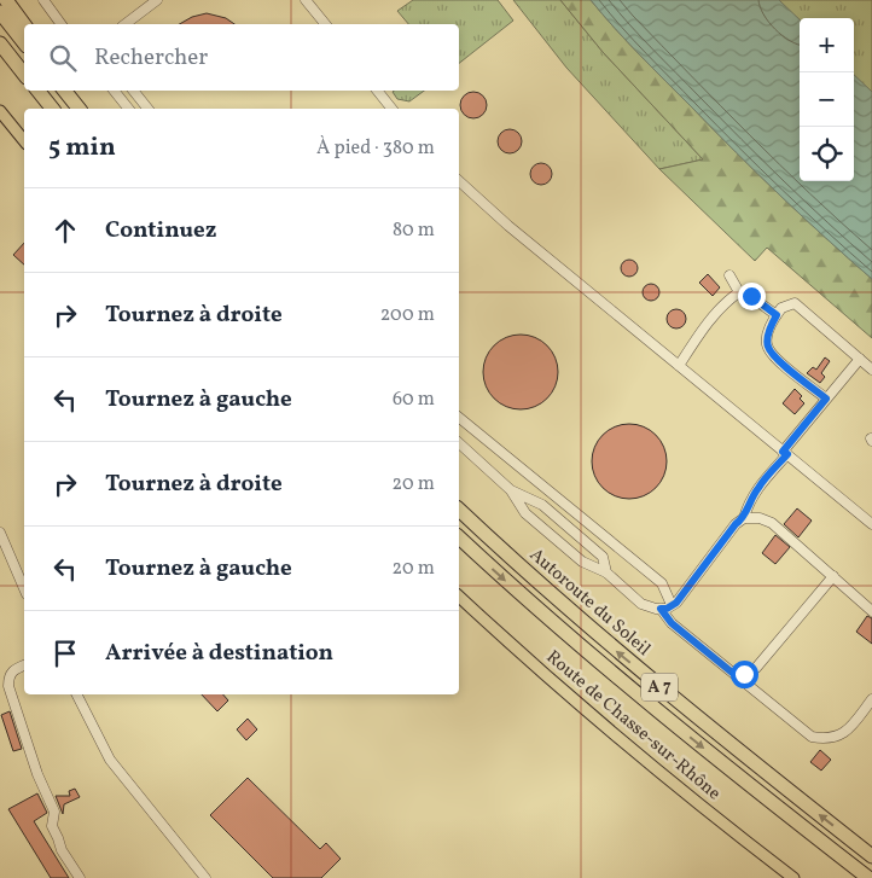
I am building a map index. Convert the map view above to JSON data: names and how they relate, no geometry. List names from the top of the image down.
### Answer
{
  "streets": {
    "highway": ["Autoroute du Soleil", "A 7"],
    "main road": ["Route de Chasse-sur-Rhône"]
  },
  "page": {
    "map_buttons": ["+", "−"],
    "search": "Rechercher",
    "heading": ["5 min", "À pied · 380 m"],
    "list": [
      ["Continuez", "80 m"],
      ["Tournez à droite", "200 m"],
      ["Tournez à gauche", "60 m"],
      ["Tournez à droite", "20 m"],
      ["Tournez à gauche", "20 m"],
      "Arrivée à destination"
    ]
  }
}
